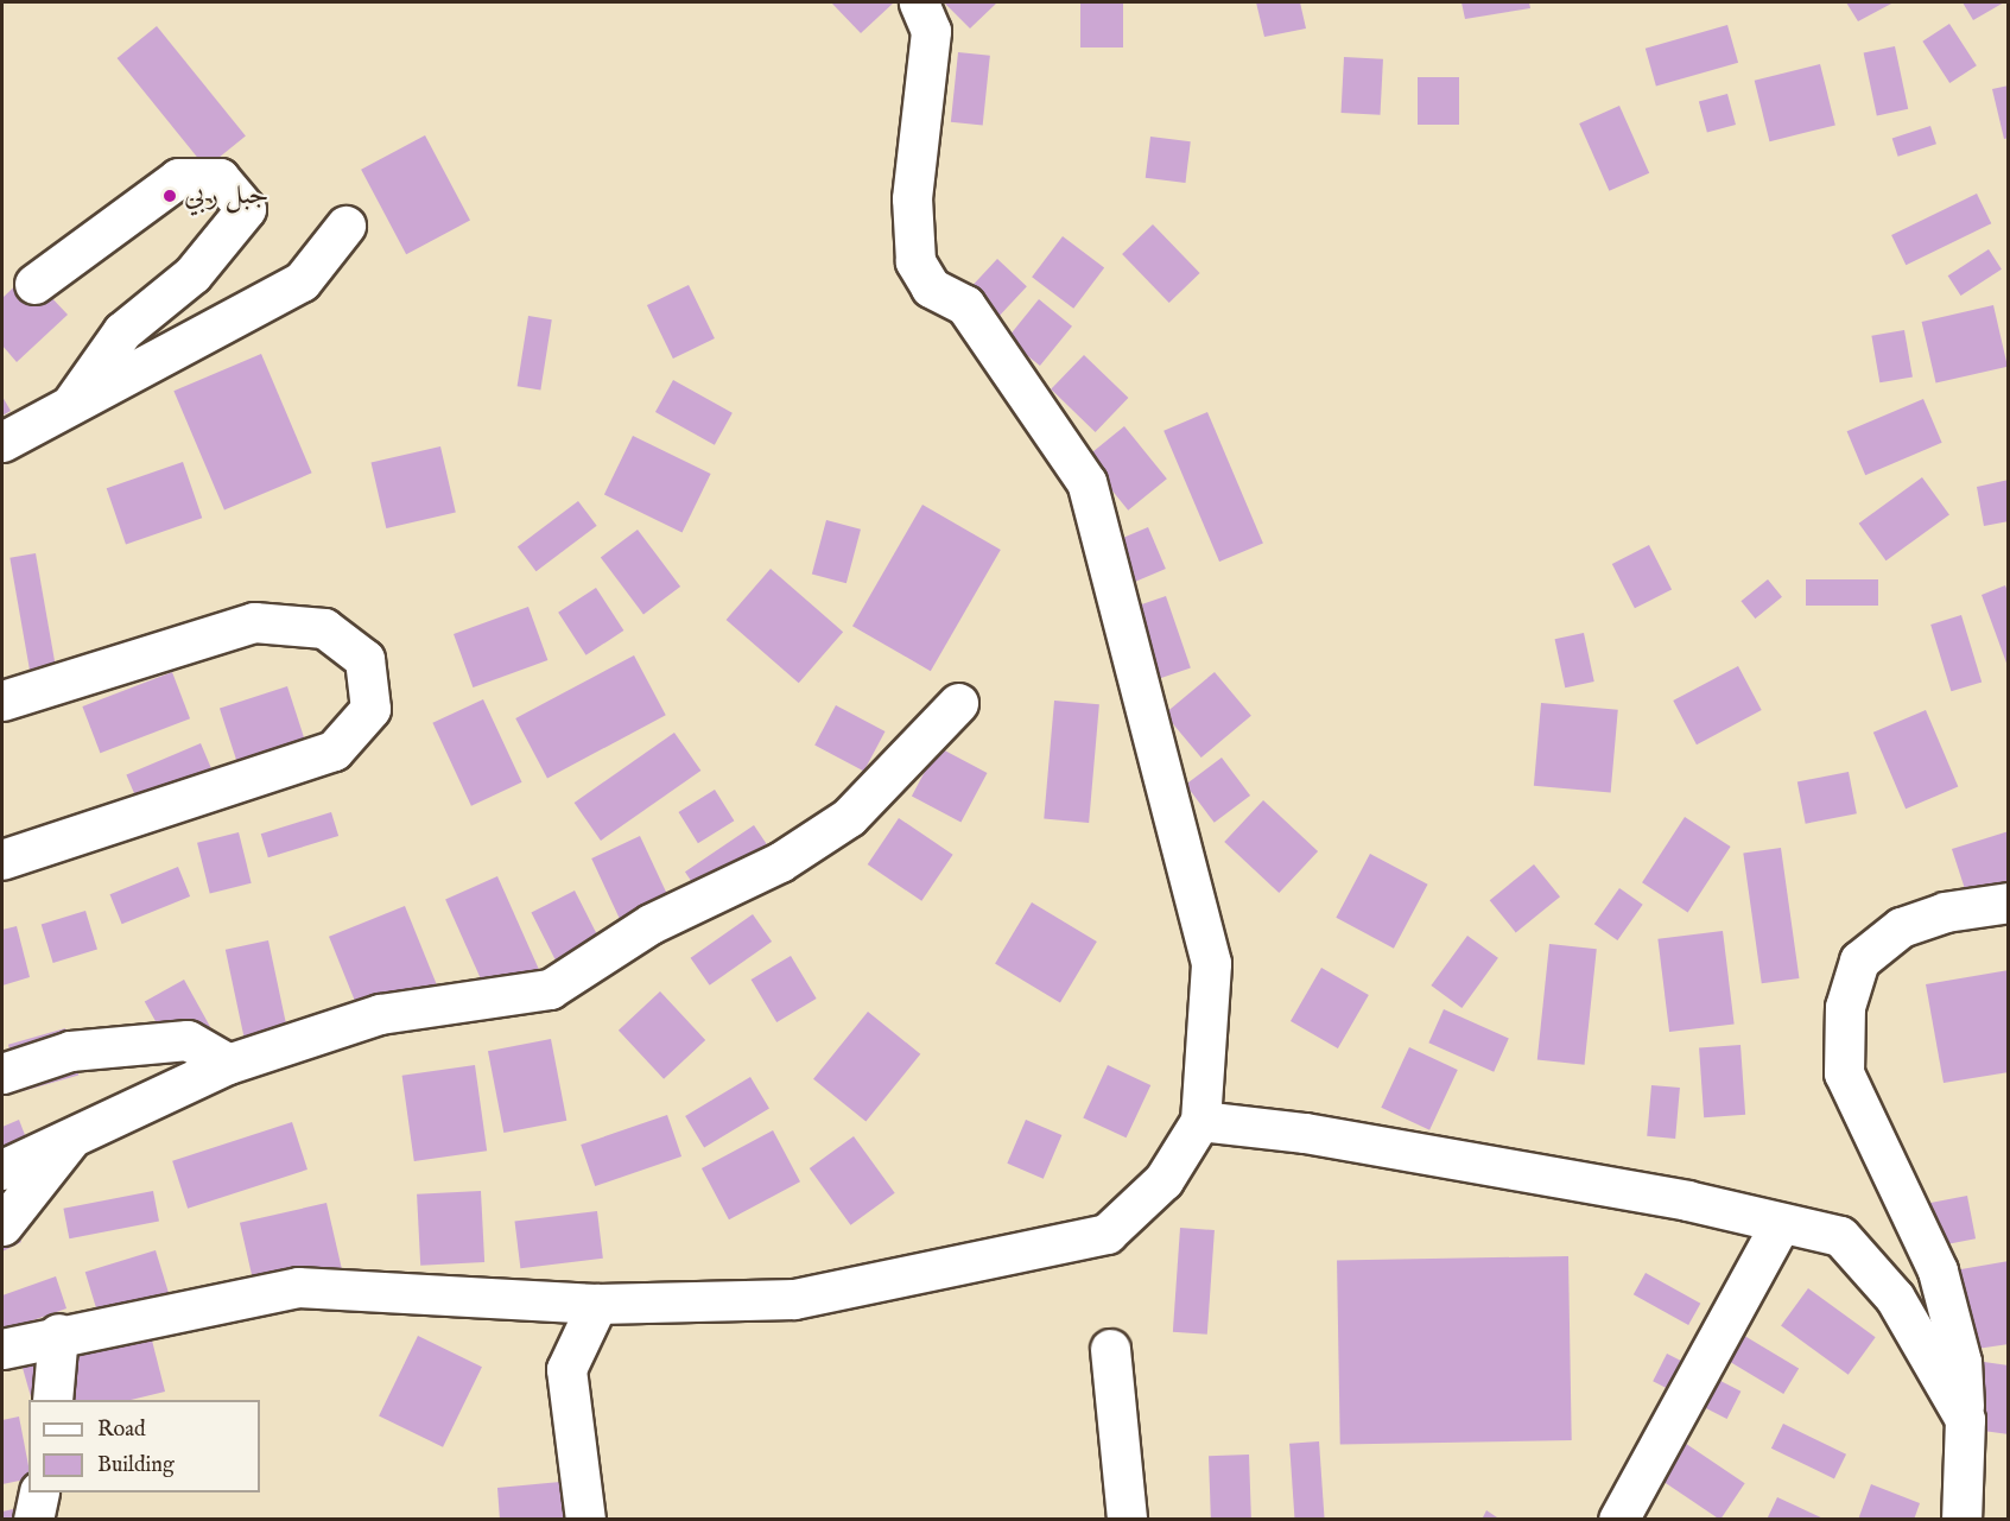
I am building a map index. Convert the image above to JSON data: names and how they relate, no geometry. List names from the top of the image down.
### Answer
{
  "places": ["جبل ربي"],
  "legend": ["Road", "Building"]
}
